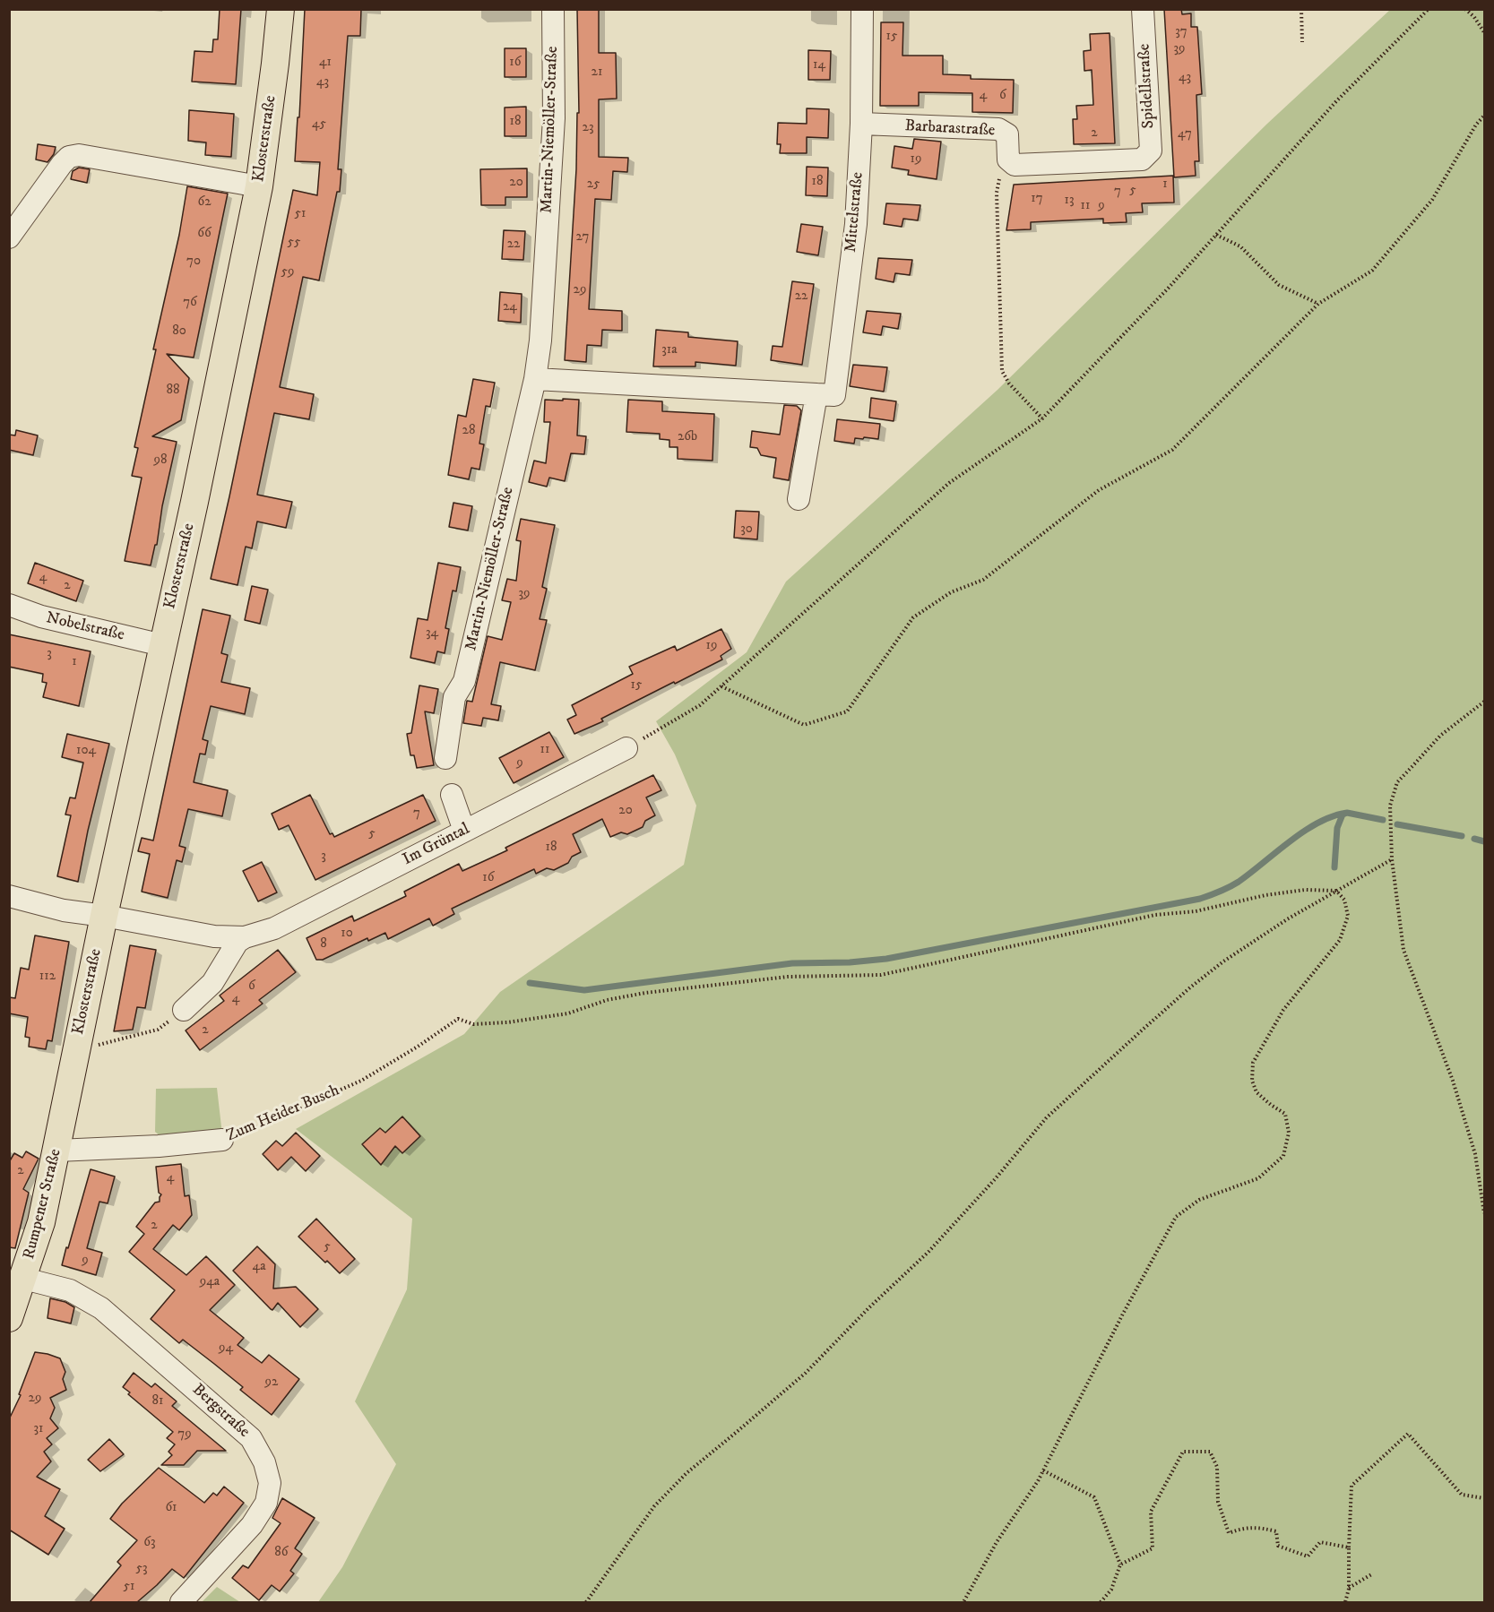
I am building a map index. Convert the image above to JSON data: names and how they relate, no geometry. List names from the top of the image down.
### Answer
{
  "streets": {
    "main road": ["Klosterstraße", "Rumpener Straße"],
    "street": [
      "Spidellstraße",
      "Barbarastraße",
      "Martin-Niemöller-Straße",
      "Mittelstraße",
      "Nobelstraße",
      "Im Grüntal",
      "Zum Heider Busch",
      "Bergstraße"
    ]
  },
  "crossings": [
    ["Spidellstraße", "Barbarastraße"],
    ["Barbarastraße", "Mittelstraße"],
    ["Martin-Niemöller-Straße", "Mittelstraße"],
    ["Klosterstraße", "Nobelstraße"],
    ["Klosterstraße", "Im Grüntal"],
    ["Klosterstraße", "Rumpener Straße"],
    ["Zum Heider Busch", "Rumpener Straße"],
    ["Rumpener Straße", "Bergstraße"]
  ],
  "house_numbers": [
    "37",
    "15",
    "39",
    "41",
    "16",
    "14",
    "21",
    "43",
    "43",
    "4",
    "6",
    "18",
    "45",
    "23",
    "2",
    "47",
    "19",
    "18",
    "20",
    "25",
    "1",
    "5",
    "7",
    "17",
    "13",
    "62",
    "11",
    "9",
    "51",
    "66",
    "27",
    "55",
    "22",
    "70",
    "59",
    "29",
    "22",
    "76",
    "24",
    "80",
    "31a",
    "88",
    "28",
    "26b",
    "98",
    "30",
    "4",
    "2",
    "39",
    "34",
    "19",
    "3",
    "1",
    "15",
    "11",
    "104",
    "9",
    "20",
    "7",
    "5",
    "18",
    "3",
    "16",
    "10",
    "8",
    "112",
    "6",
    "4",
    "2",
    "2",
    "4",
    "2",
    "5",
    "9",
    "4a",
    "94a",
    "94",
    "92",
    "29",
    "81",
    "31",
    "79",
    "61",
    "63",
    "86",
    "53",
    "51"
  ]
}
